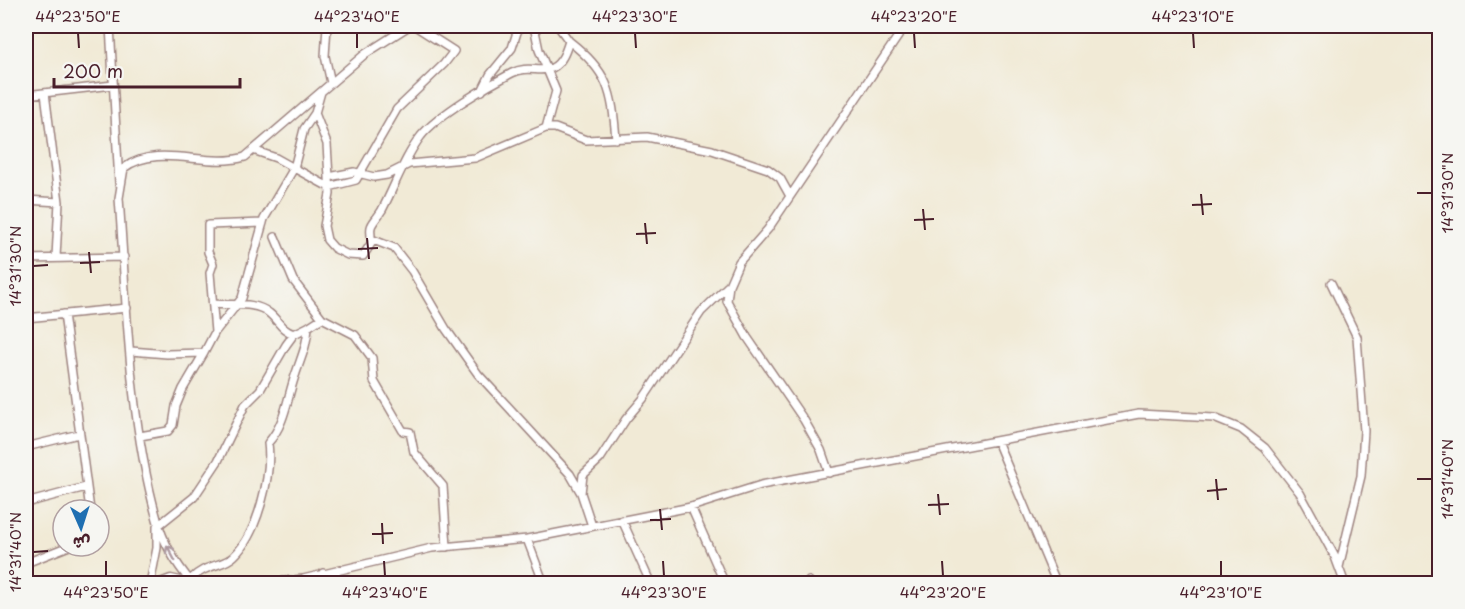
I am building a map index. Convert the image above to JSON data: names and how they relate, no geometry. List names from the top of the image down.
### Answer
{
  "scale_bar": "200 m",
  "north": "bottom",
  "coordinates": [
    "44°23'50\"E",
    "44°23'40\"E",
    "44°23'30\"E",
    "44°23'20\"E",
    "44°23'10\"E",
    "14°31'30\"N",
    "14°31'40\"N"
  ]
}
